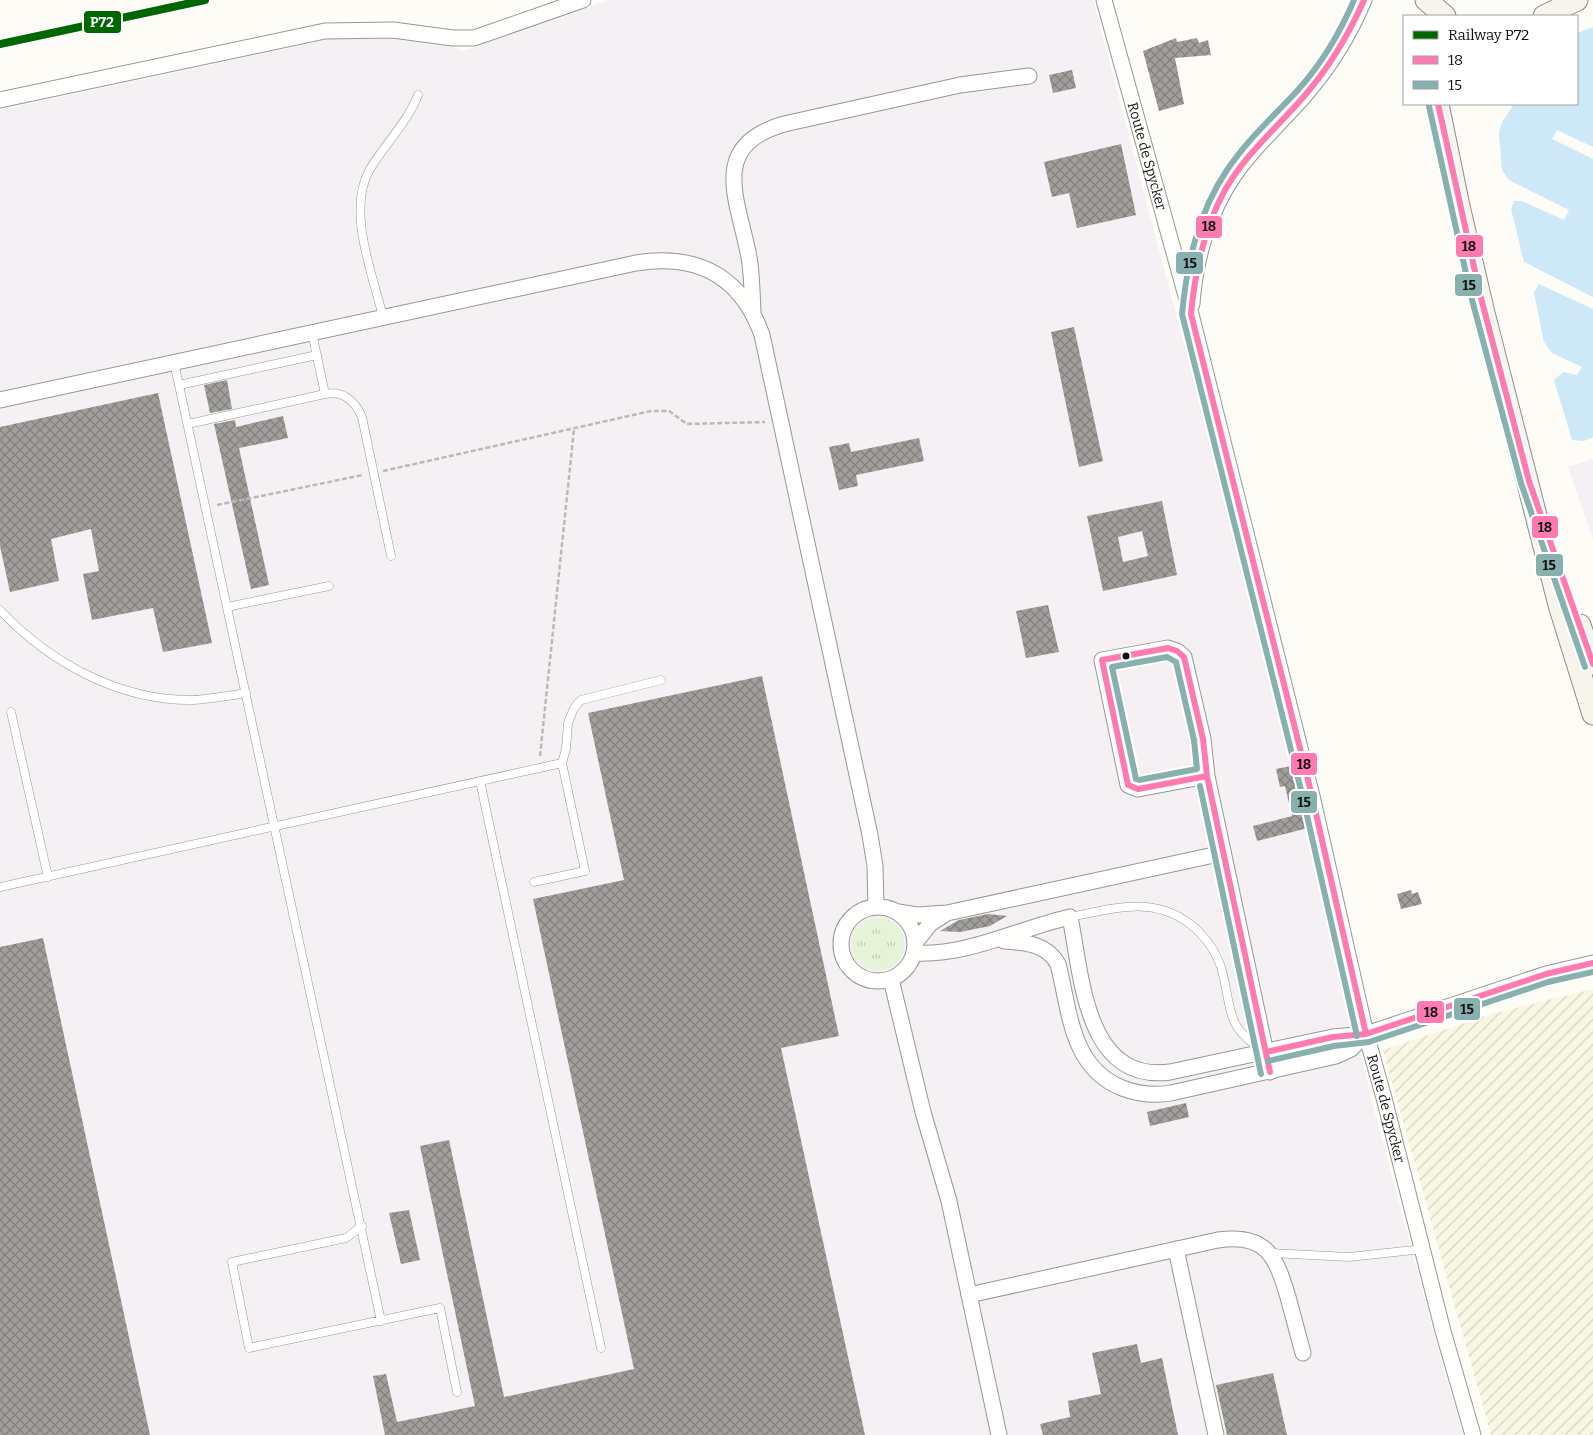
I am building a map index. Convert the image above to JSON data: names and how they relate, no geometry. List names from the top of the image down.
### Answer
{
  "streets": {
    "street": ["Route de Spycker"]
  },
  "lines": ["rail line P72", "transit line 18", "transit line 15"],
  "legend": ["Railway P72", "18", "15"]
}
